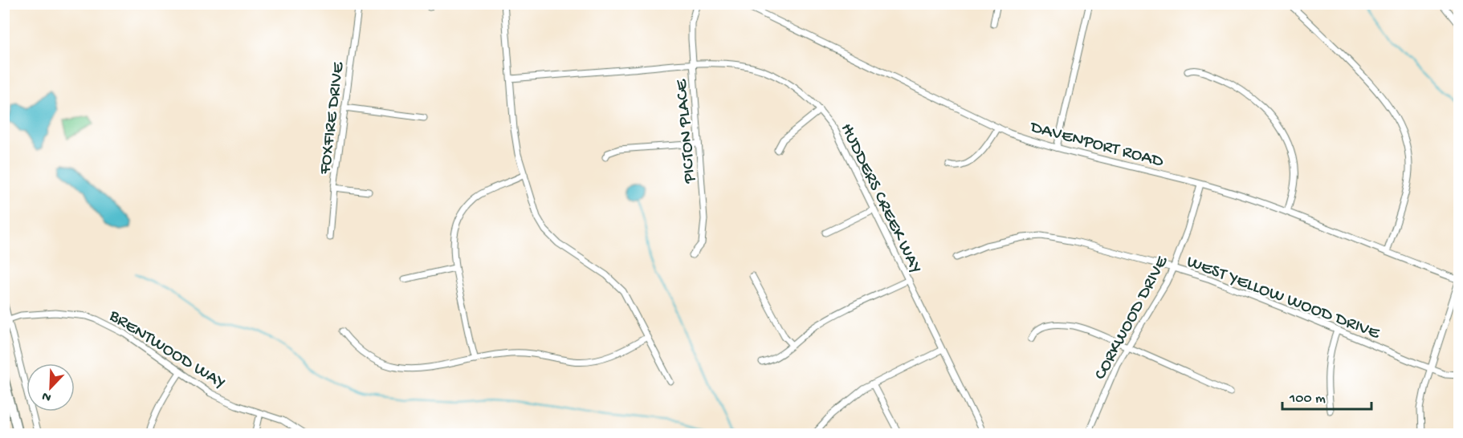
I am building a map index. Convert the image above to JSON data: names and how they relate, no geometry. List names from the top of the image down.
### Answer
{
  "streets": {
    "street": [
      "FOXFIRE DRIVE",
      "PICTON PLACE",
      "DAVENPORT ROAD",
      "HUDDERS CREEK WAY",
      "WEST YELLOW WOOD DRIVE",
      "CORKWOOD DRIVE",
      "BRENTWOOD WAY"
    ]
  },
  "crossings": [
    ["PICTON PLACE", "HUDDERS CREEK WAY"],
    ["DAVENPORT ROAD", "CORKWOOD DRIVE"],
    ["WEST YELLOW WOOD DRIVE", "CORKWOOD DRIVE"]
  ],
  "scale_bar": "100 m",
  "north": "bottom left"
}
